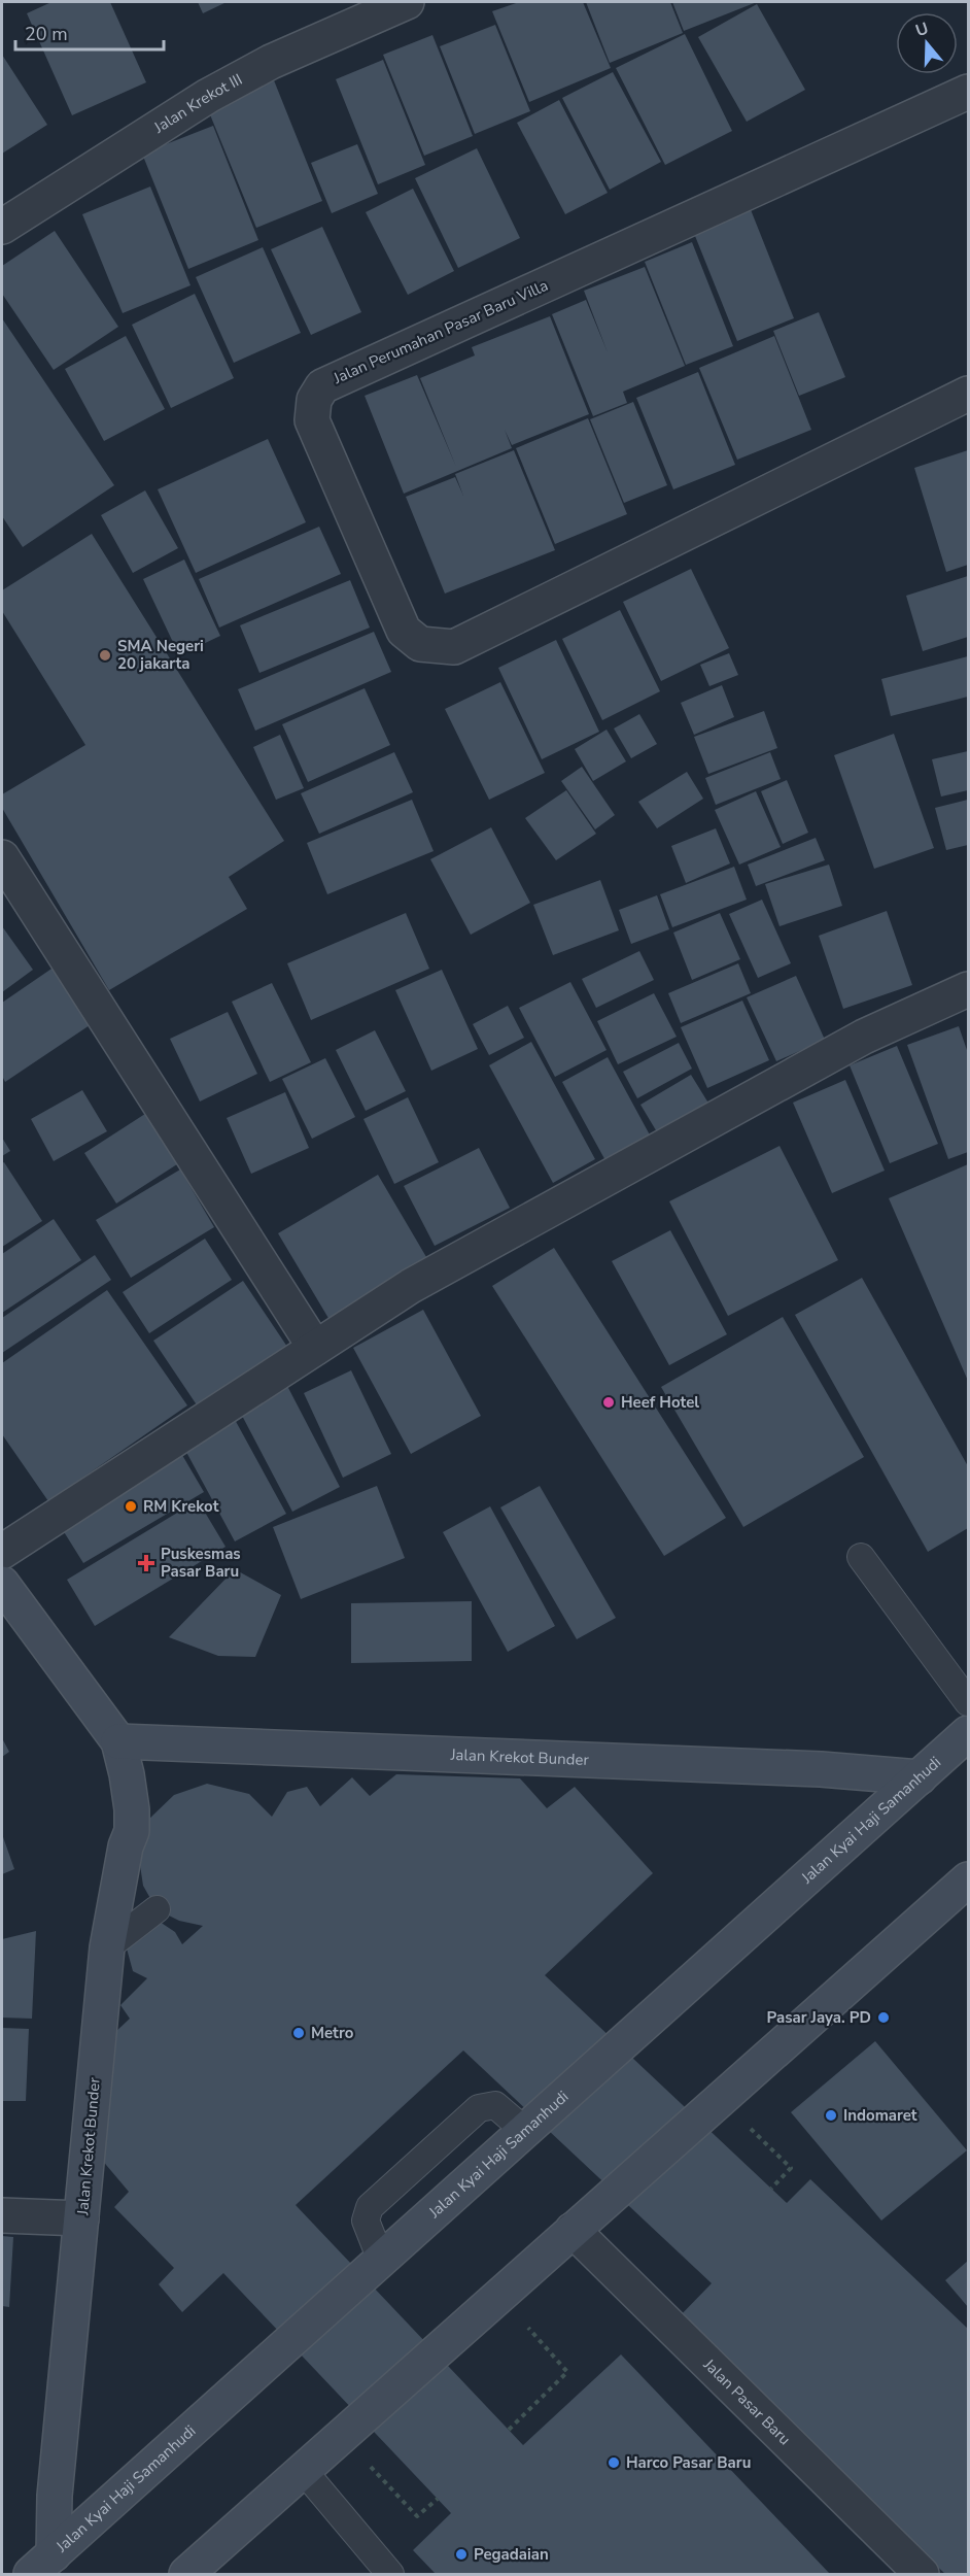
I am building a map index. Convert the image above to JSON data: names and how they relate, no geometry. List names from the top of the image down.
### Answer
{
  "streets": {
    "main road": ["Jalan Krekot Bunder", "Jalan Kyai Haji Samanhudi"],
    "street": ["Jalan Krekot III", "Jalan Perumahan Pasar Baru Villa", "Jalan Pasar Baru"]
  },
  "crossings": [
    ["Jalan Krekot Bunder", "Jalan Kyai Haji Samanhudi"]
  ],
  "places": {
    "other": [
      "SMA Negeri 20 jakarta",
      "Heef Hotel",
      "RM Krekot",
      "Pasar Jaya. PD",
      "Metro",
      "Indomaret",
      "Harco Pasar Baru",
      "Pegadaian"
    ],
    "health": ["Puskesmas Pasar Baru"]
  },
  "scale_bar": "20 m",
  "north": "top"
}
